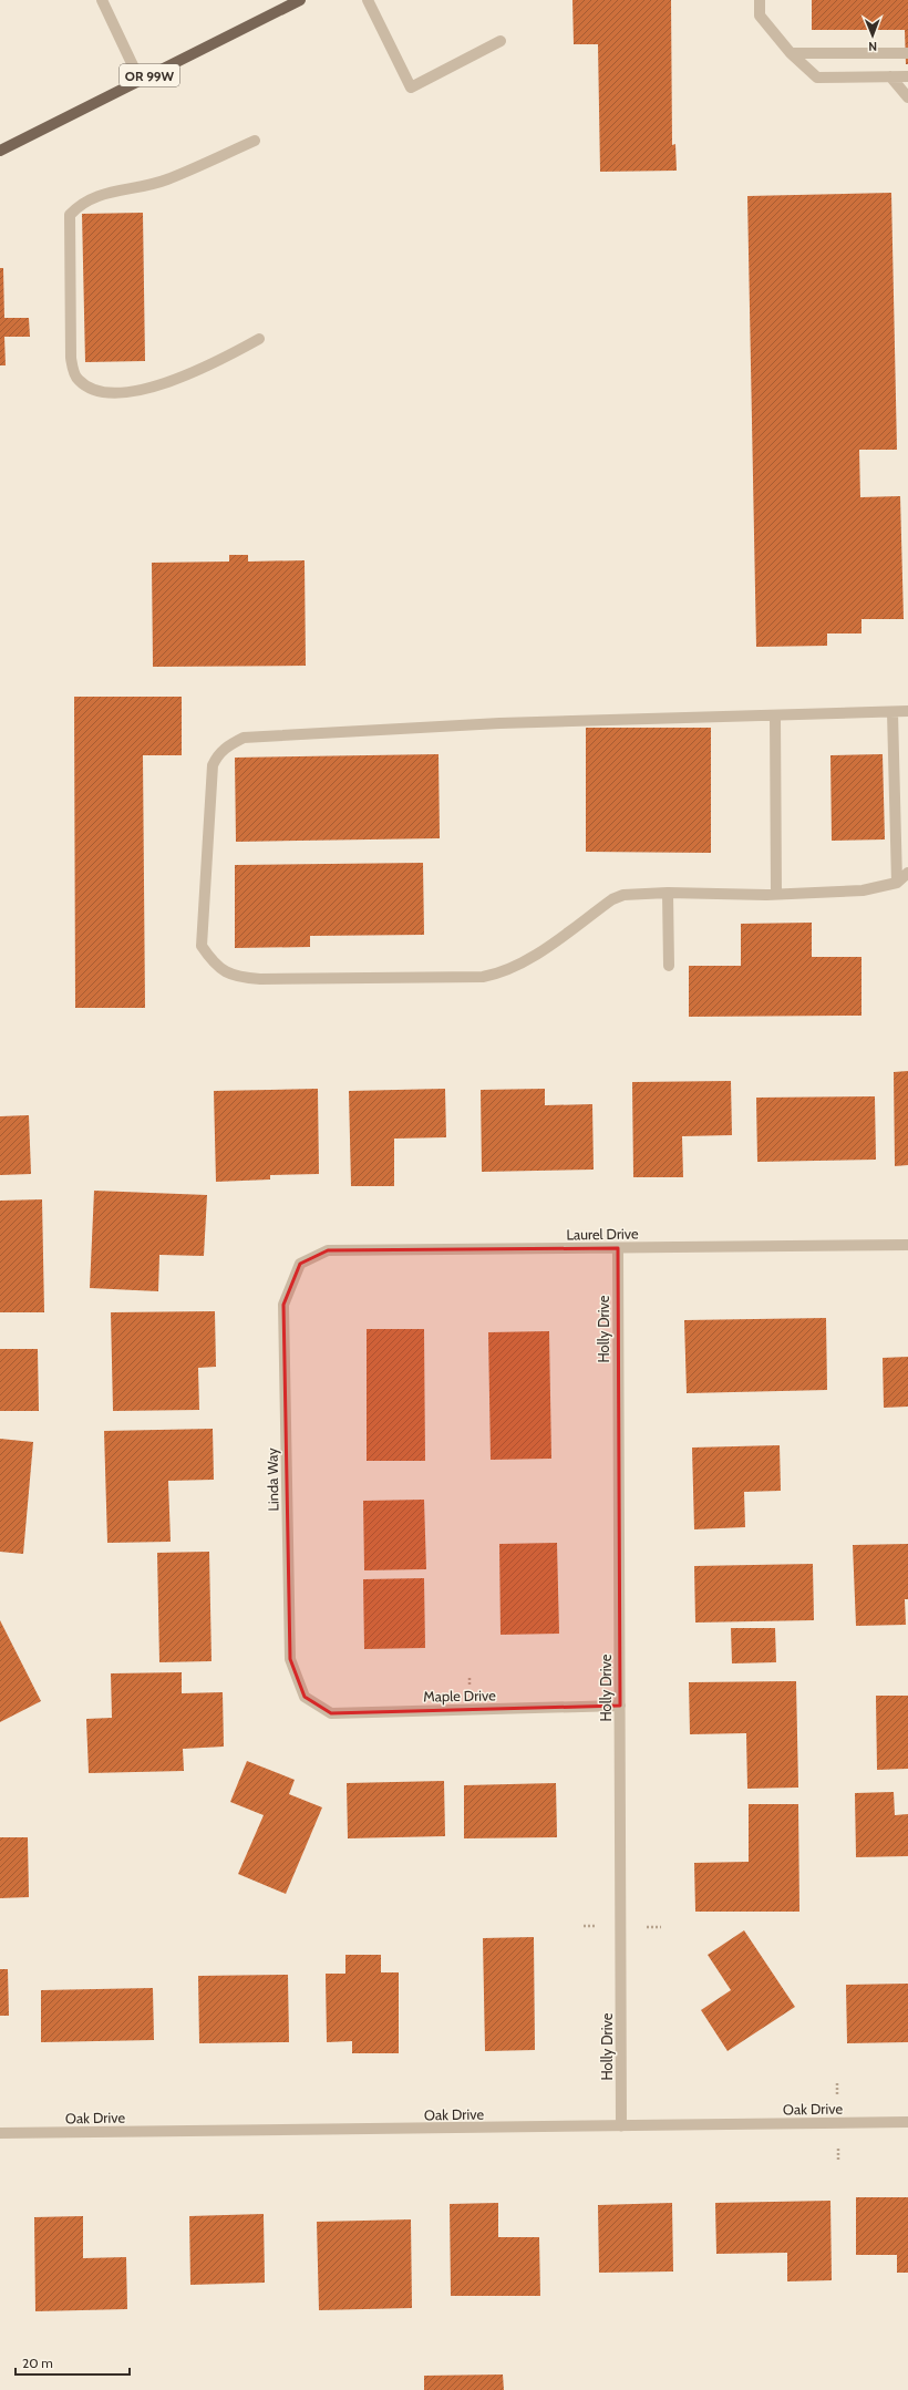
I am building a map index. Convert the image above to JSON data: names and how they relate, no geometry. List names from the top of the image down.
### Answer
{
  "streets": {
    "main road": ["OR 99W"],
    "street": [
      "Laurel Drive",
      "Holly Drive",
      "Linda Way",
      "Maple Drive",
      "Oak Drive"
    ]
  },
  "crossings": [
    ["Laurel Drive", "Holly Drive"],
    ["Laurel Drive", "Linda Way"],
    ["Holly Drive", "Maple Drive"],
    ["Holly Drive", "Oak Drive"],
    ["Linda Way", "Maple Drive"]
  ],
  "scale_bar": "20 m",
  "north": "bottom"
}
